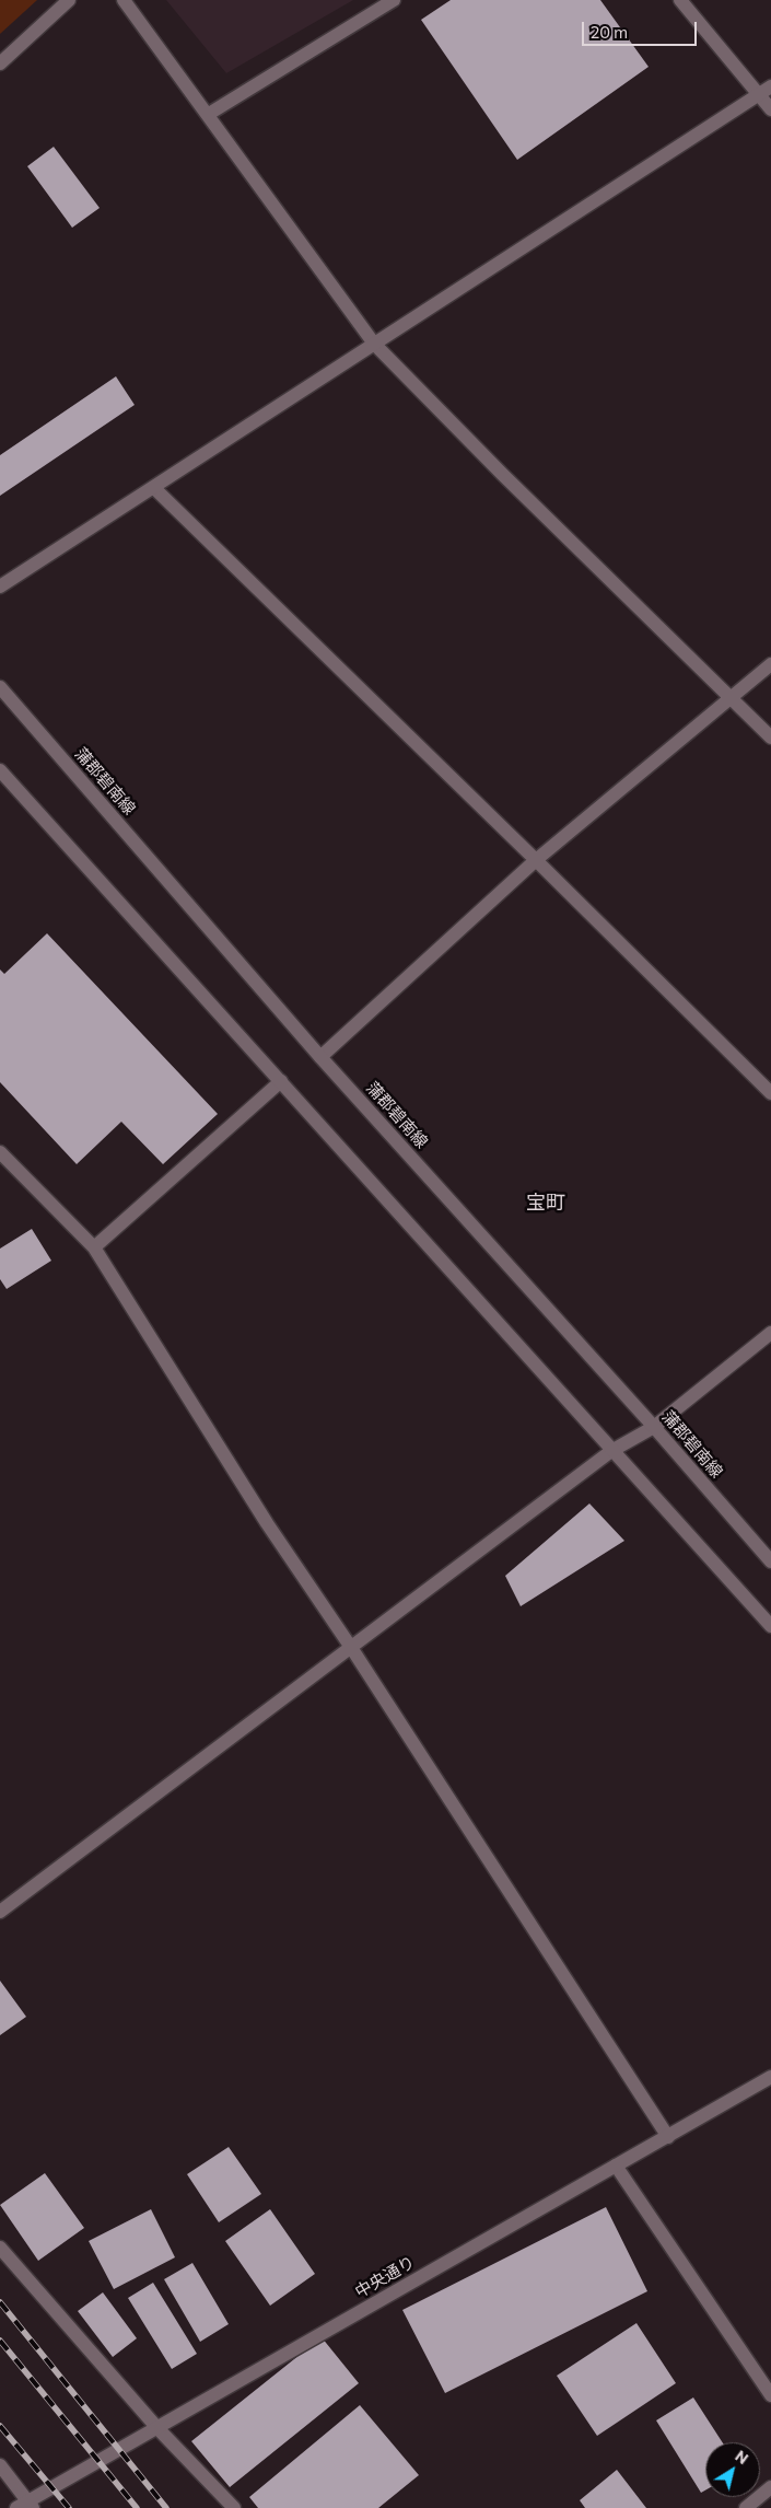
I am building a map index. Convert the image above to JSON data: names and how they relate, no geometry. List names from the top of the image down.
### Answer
{
  "streets": {
    "street": ["蒲郡碧南線", "中央通り"]
  },
  "districts": ["宝町"],
  "scale_bar": "20 m",
  "north": "top right"
}
